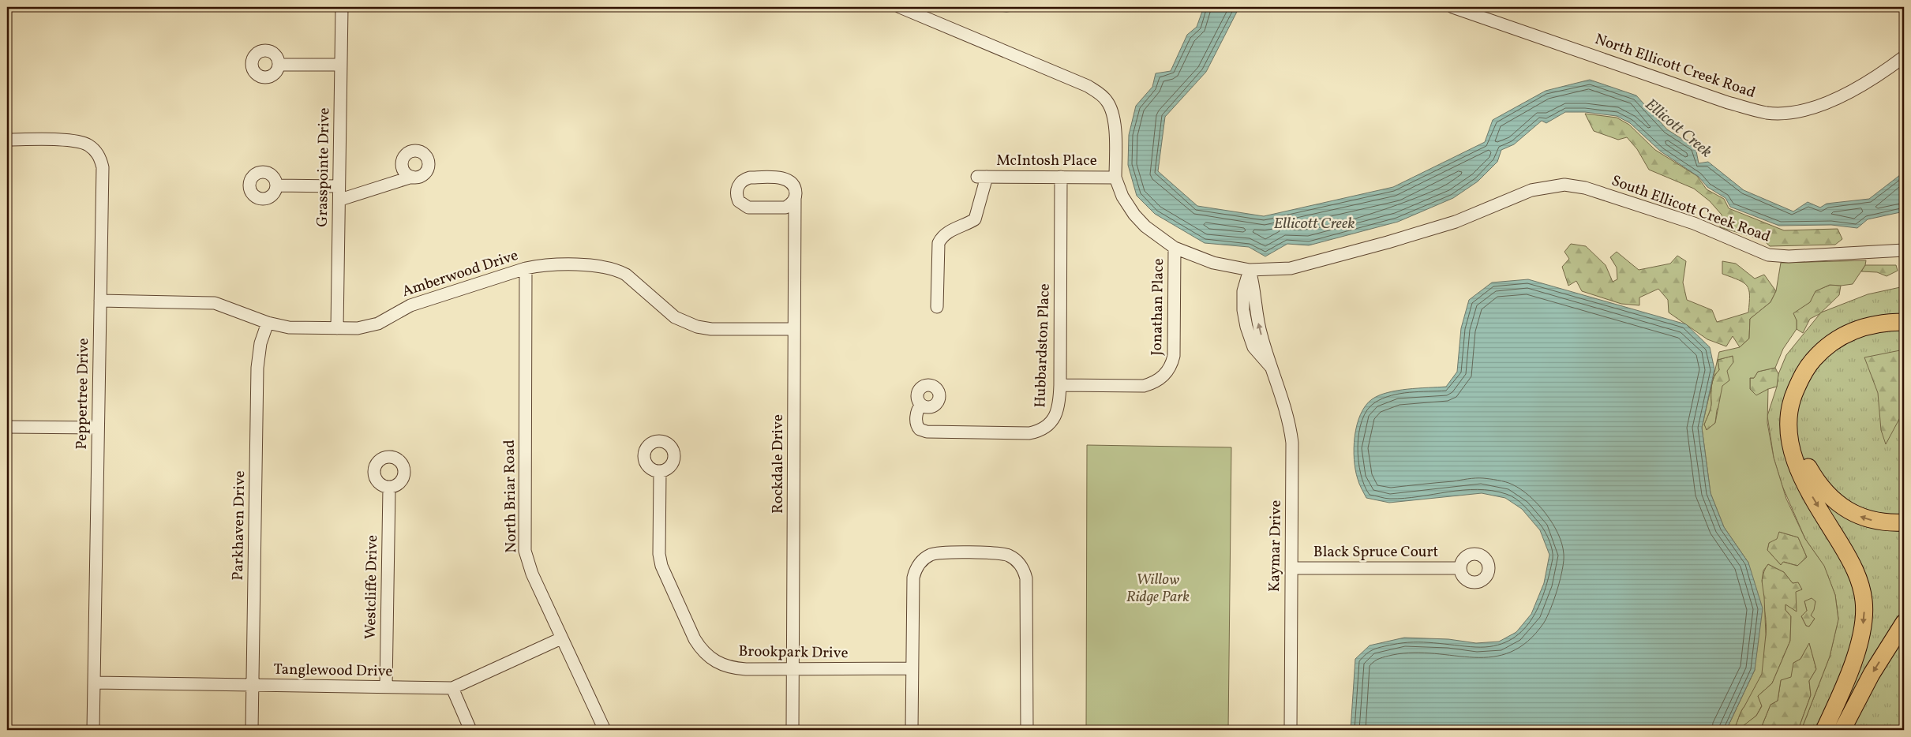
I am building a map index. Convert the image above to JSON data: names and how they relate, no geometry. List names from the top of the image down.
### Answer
{
  "streets": {
    "street": [
      "North Ellicott Creek Road",
      "McIntosh Place",
      "Grasspointe Drive",
      "South Ellicott Creek Road",
      "Amberwood Drive",
      "Jonathan Place",
      "Hubbardston Place",
      "Peppertree Drive",
      "Rockdale Drive",
      "North Briar Road",
      "Parkhaven Drive",
      "Kaymar Drive",
      "Black Spruce Court",
      "Westcliffe Drive",
      "Brookpark Drive",
      "Tanglewood Drive"
    ]
  },
  "crossings": [
    ["McIntosh Place", "South Ellicott Creek Road"],
    ["McIntosh Place", "Hubbardston Place"],
    ["Grasspointe Drive", "Amberwood Drive"],
    ["South Ellicott Creek Road", "Jonathan Place"],
    ["South Ellicott Creek Road", "Kaymar Drive"],
    ["Amberwood Drive", "Peppertree Drive"],
    ["Amberwood Drive", "Rockdale Drive"],
    ["Amberwood Drive", "North Briar Road"],
    ["Amberwood Drive", "Parkhaven Drive"],
    ["Jonathan Place", "Hubbardston Place"],
    ["Peppertree Drive", "Tanglewood Drive"],
    ["Rockdale Drive", "Brookpark Drive"],
    ["North Briar Road", "Tanglewood Drive"],
    ["Parkhaven Drive", "Tanglewood Drive"],
    ["Kaymar Drive", "Black Spruce Court"],
    ["Westcliffe Drive", "Tanglewood Drive"]
  ],
  "water": ["Ellicott Creek"],
  "parks": ["Willow Ridge Park"]
}
